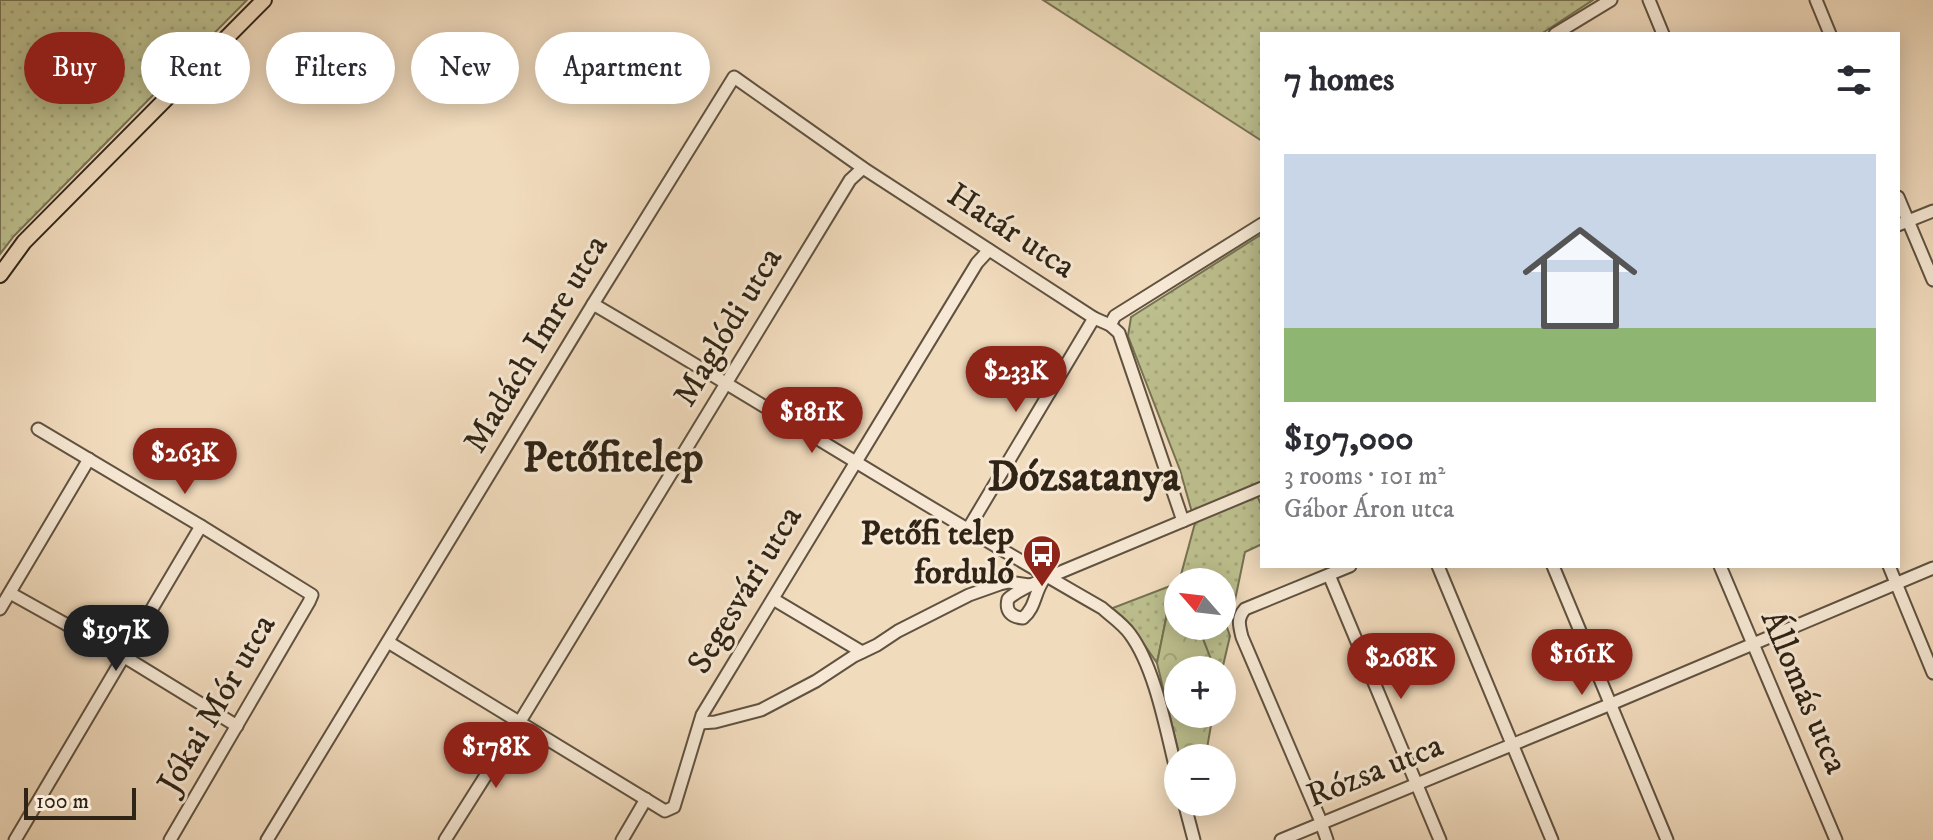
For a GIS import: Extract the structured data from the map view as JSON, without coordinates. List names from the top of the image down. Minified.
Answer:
{"streets":{"street":["Határ utca","Maglódi utca","Madách Imre utca","Segesvári utca","Állomás utca","Jókai Mór utca","Rózsa utca"]},"crossings":[["Határ utca","Maglódi utca"],["Határ utca","Madách Imre utca"],["Határ utca","Segesvári utca"],["Állomás utca","Rózsa utca"]],"districts":["Petőfitelep","Dózsatanya"],"places":{"bus stop":["Petőfi telep forduló"]},"scale_bar":"100 m","north":"top left","page":{"chip":["Buy","Rent","Filters","New","Apartment"],"heading":"7 homes","list":[{"name":"$197,000","note":"3 rooms · 101 m² · Gábor Áron utca"}],"price":["$233K","$181K","$263K","$197K","$161K","$268K","$178K"],"map_buttons":["+","−"],"scale":"100 m"}}
